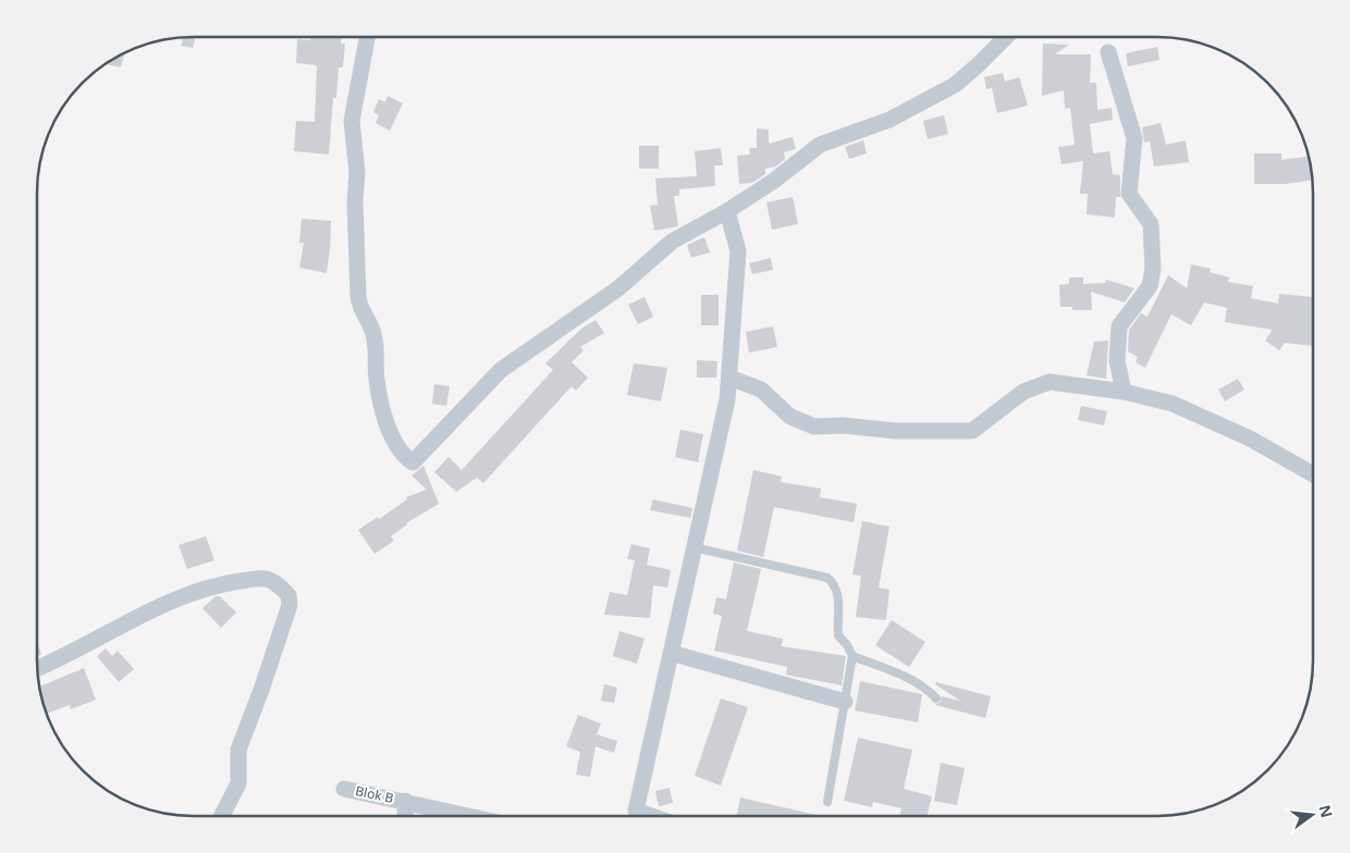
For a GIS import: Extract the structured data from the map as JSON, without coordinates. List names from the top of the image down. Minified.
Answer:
{"streets":{"street":["Blok B"]},"north":"right"}
